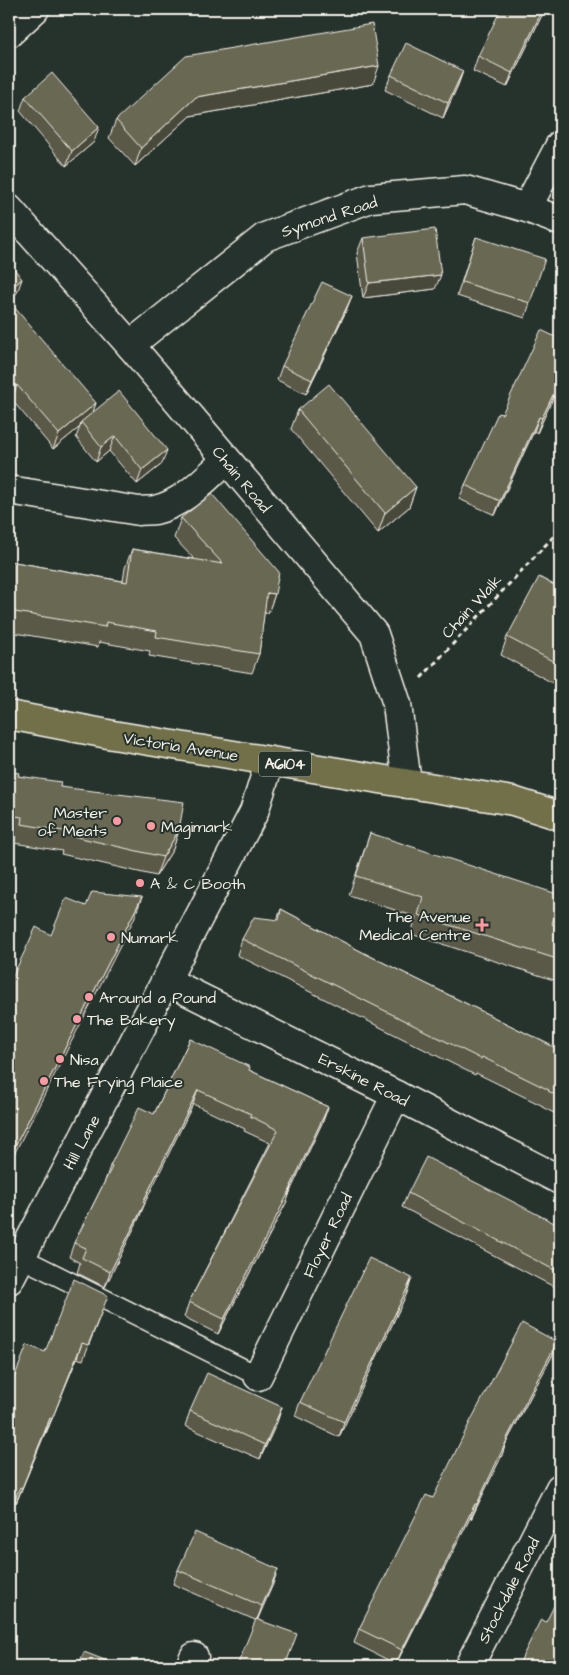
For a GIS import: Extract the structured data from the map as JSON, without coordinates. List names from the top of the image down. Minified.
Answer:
{"streets":{"main road":["Victoria Avenue","A6104"],"street":["Symond Road","Chain Road","Erskine Road","Hill Lane","Floyer Road","Stockdale Road"],"path":["Chain Walk"]},"crossings":[["Symond Road","Chain Road"],["Chain Road","Chain Walk"],["Chain Road","Victoria Avenue"],["Victoria Avenue","Hill Lane"],["Erskine Road","Hill Lane"],["Erskine Road","Floyer Road"]],"places":{"other":["Master of Meats","Magimark","A & C Booth","Numark","Around a Pound","The Bakery","Nisa","The Frying Plaice"],"health":["The Avenue Medical Centre"]}}
